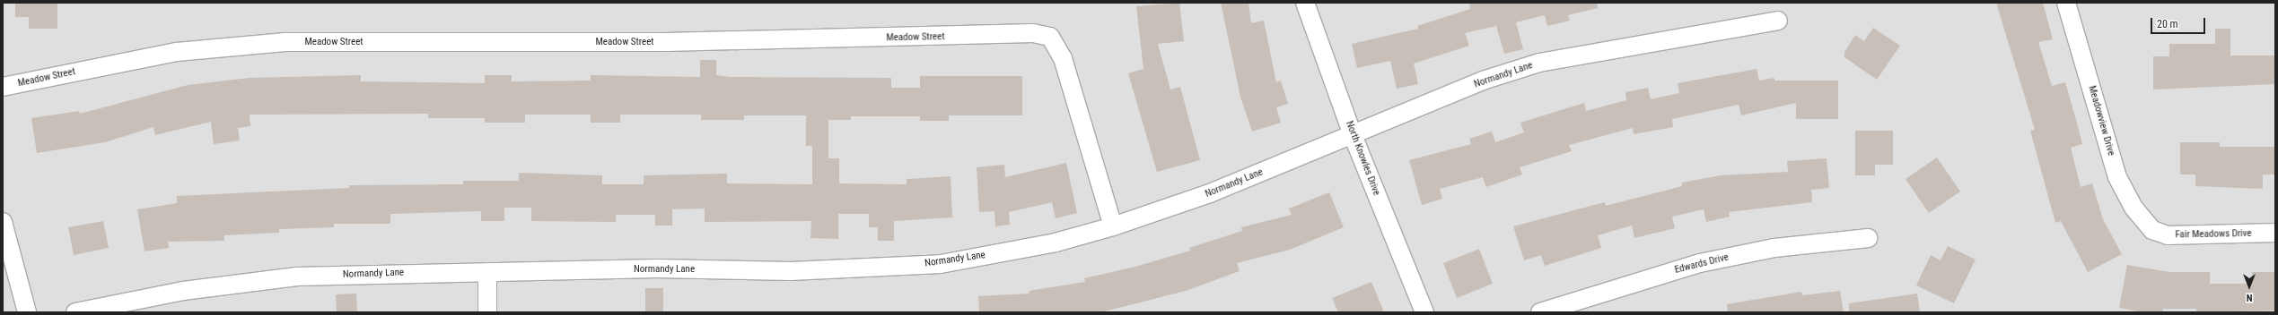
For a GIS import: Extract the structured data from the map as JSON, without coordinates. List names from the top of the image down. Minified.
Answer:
{"streets":{"street":["Meadow Street","Normandy Lane","Meadowview Drive","North Knowles Drive","Fair Meadows Drive","Edwards Drive"]},"crossings":[["Meadow Street","Normandy Lane"],["Normandy Lane","North Knowles Drive"],["Meadowview Drive","Fair Meadows Drive"]],"scale_bar":"20 m","north":"bottom"}
